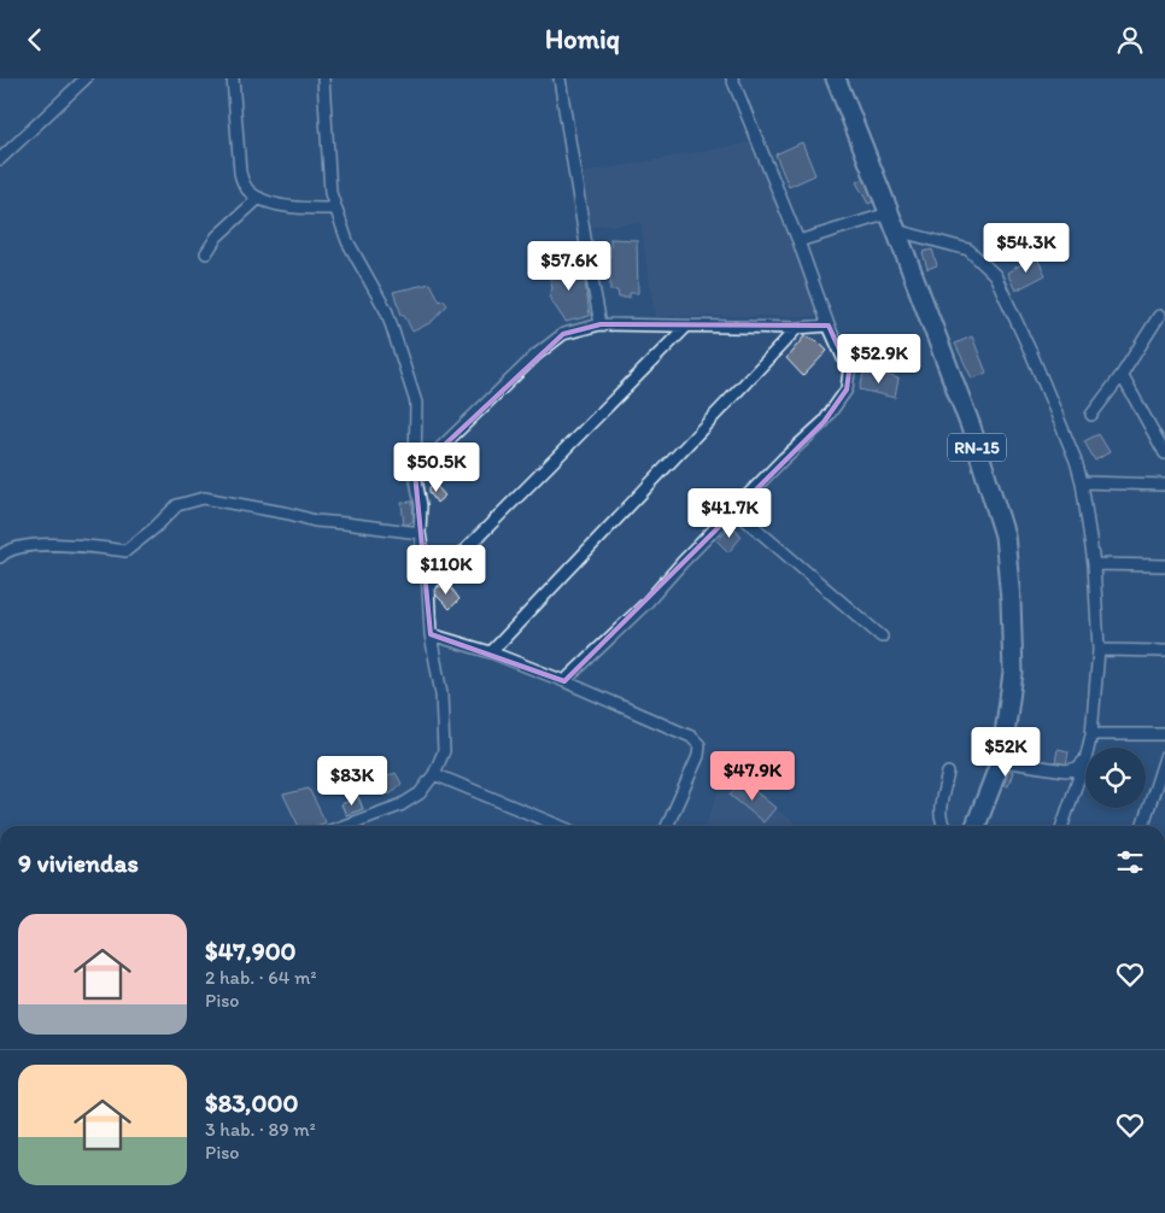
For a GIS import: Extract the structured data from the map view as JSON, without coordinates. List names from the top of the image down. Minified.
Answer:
{"streets":{"main road":["RN-15"]},"page":{"header":"Homiq","price":["$54.3K","$57.6K","$52.9K","$50.5K","$41.7K","$110K","$52K","$47.9K","$83K"],"heading":"9 viviendas","list":[{"name":"$47,900","note":"2 hab. · 64 m² · Piso"},{"name":"$83,000","note":"3 hab. · 89 m² · Piso"}]}}
